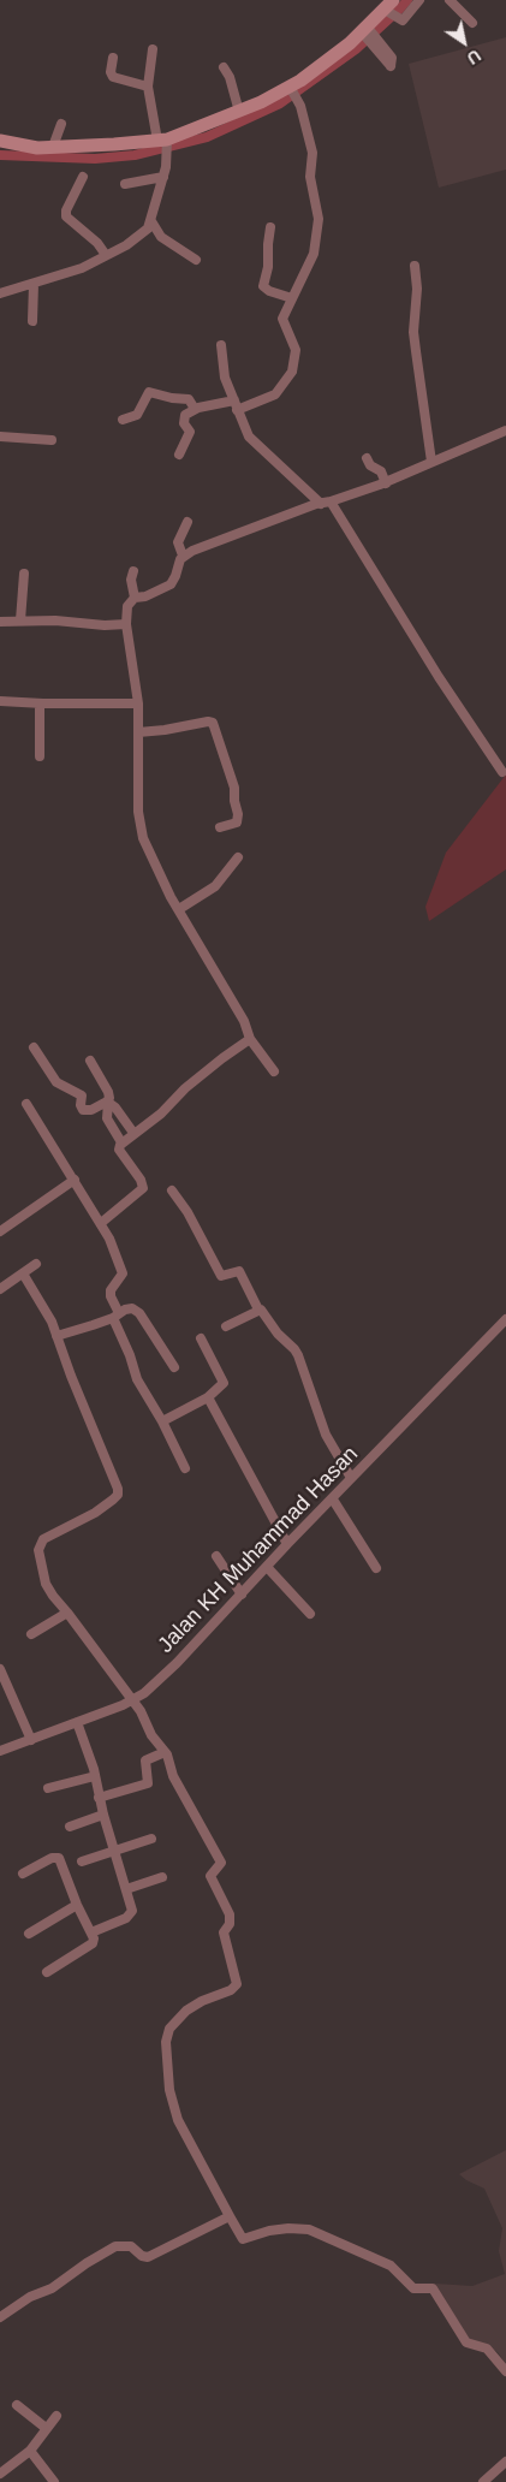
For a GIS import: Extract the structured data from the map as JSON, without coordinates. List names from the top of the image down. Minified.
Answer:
{"streets":{"street":["Jalan KH Muhammad Hasan"]},"north":"bottom right"}
